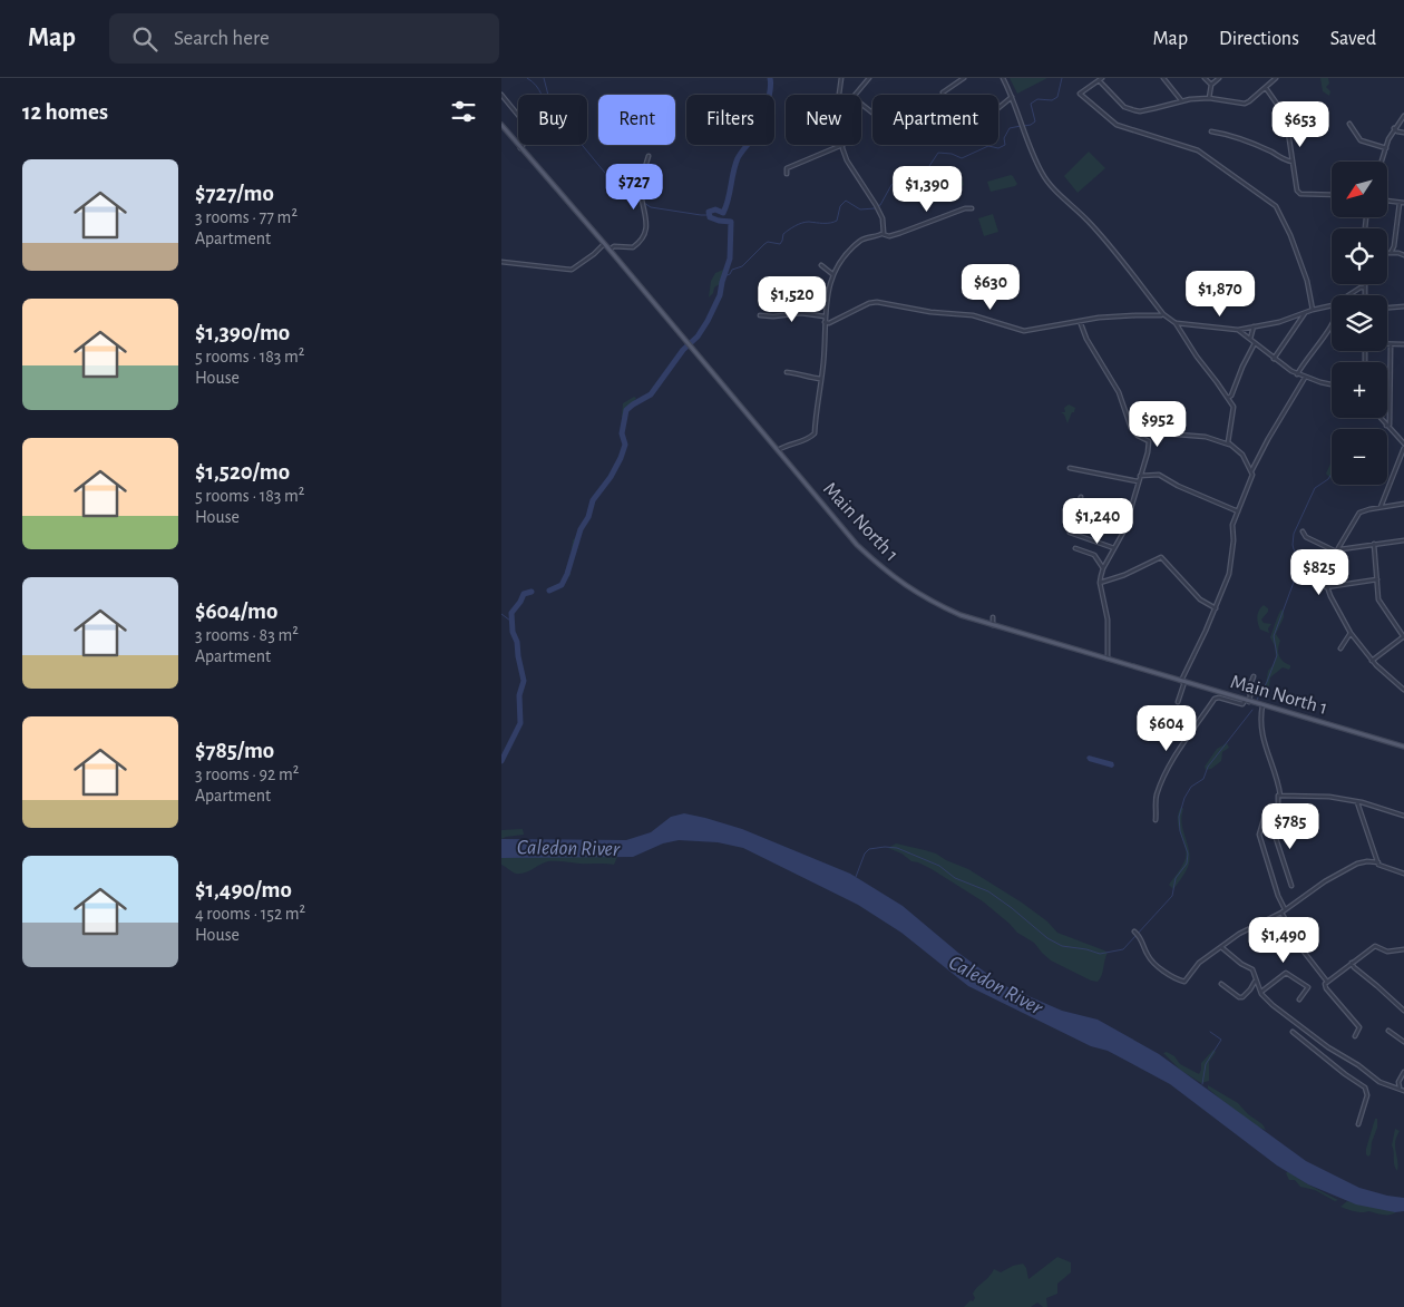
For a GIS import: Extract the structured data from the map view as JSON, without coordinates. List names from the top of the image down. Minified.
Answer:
{"streets":{"main road":["Main North 1"]},"water":["Caledon River"],"north":"bottom left","page":{"header":"Map","search":"Search here","nav":["Map","Directions","Saved"],"heading":"12 homes","chip":["Buy","Rent","Filters","New","Apartment"],"price":["$653","$727","$1,390","$630","$1,870","$1,520","$952","$1,240","$825","$604","$785","$1,490"],"list":[{"name":"$727/mo","note":"3 rooms · 77 m² · Apartment"},{"name":"$1,390/mo","note":"5 rooms · 183 m² · House"},{"name":"$1,520/mo","note":"5 rooms · 183 m² · House"},{"name":"$604/mo","note":"3 rooms · 83 m² · Apartment"},{"name":"$785/mo","note":"3 rooms · 92 m² · Apartment"},{"name":"$1,490/mo","note":"4 rooms · 152 m² · House"}],"map_buttons":["+","−"]}}
